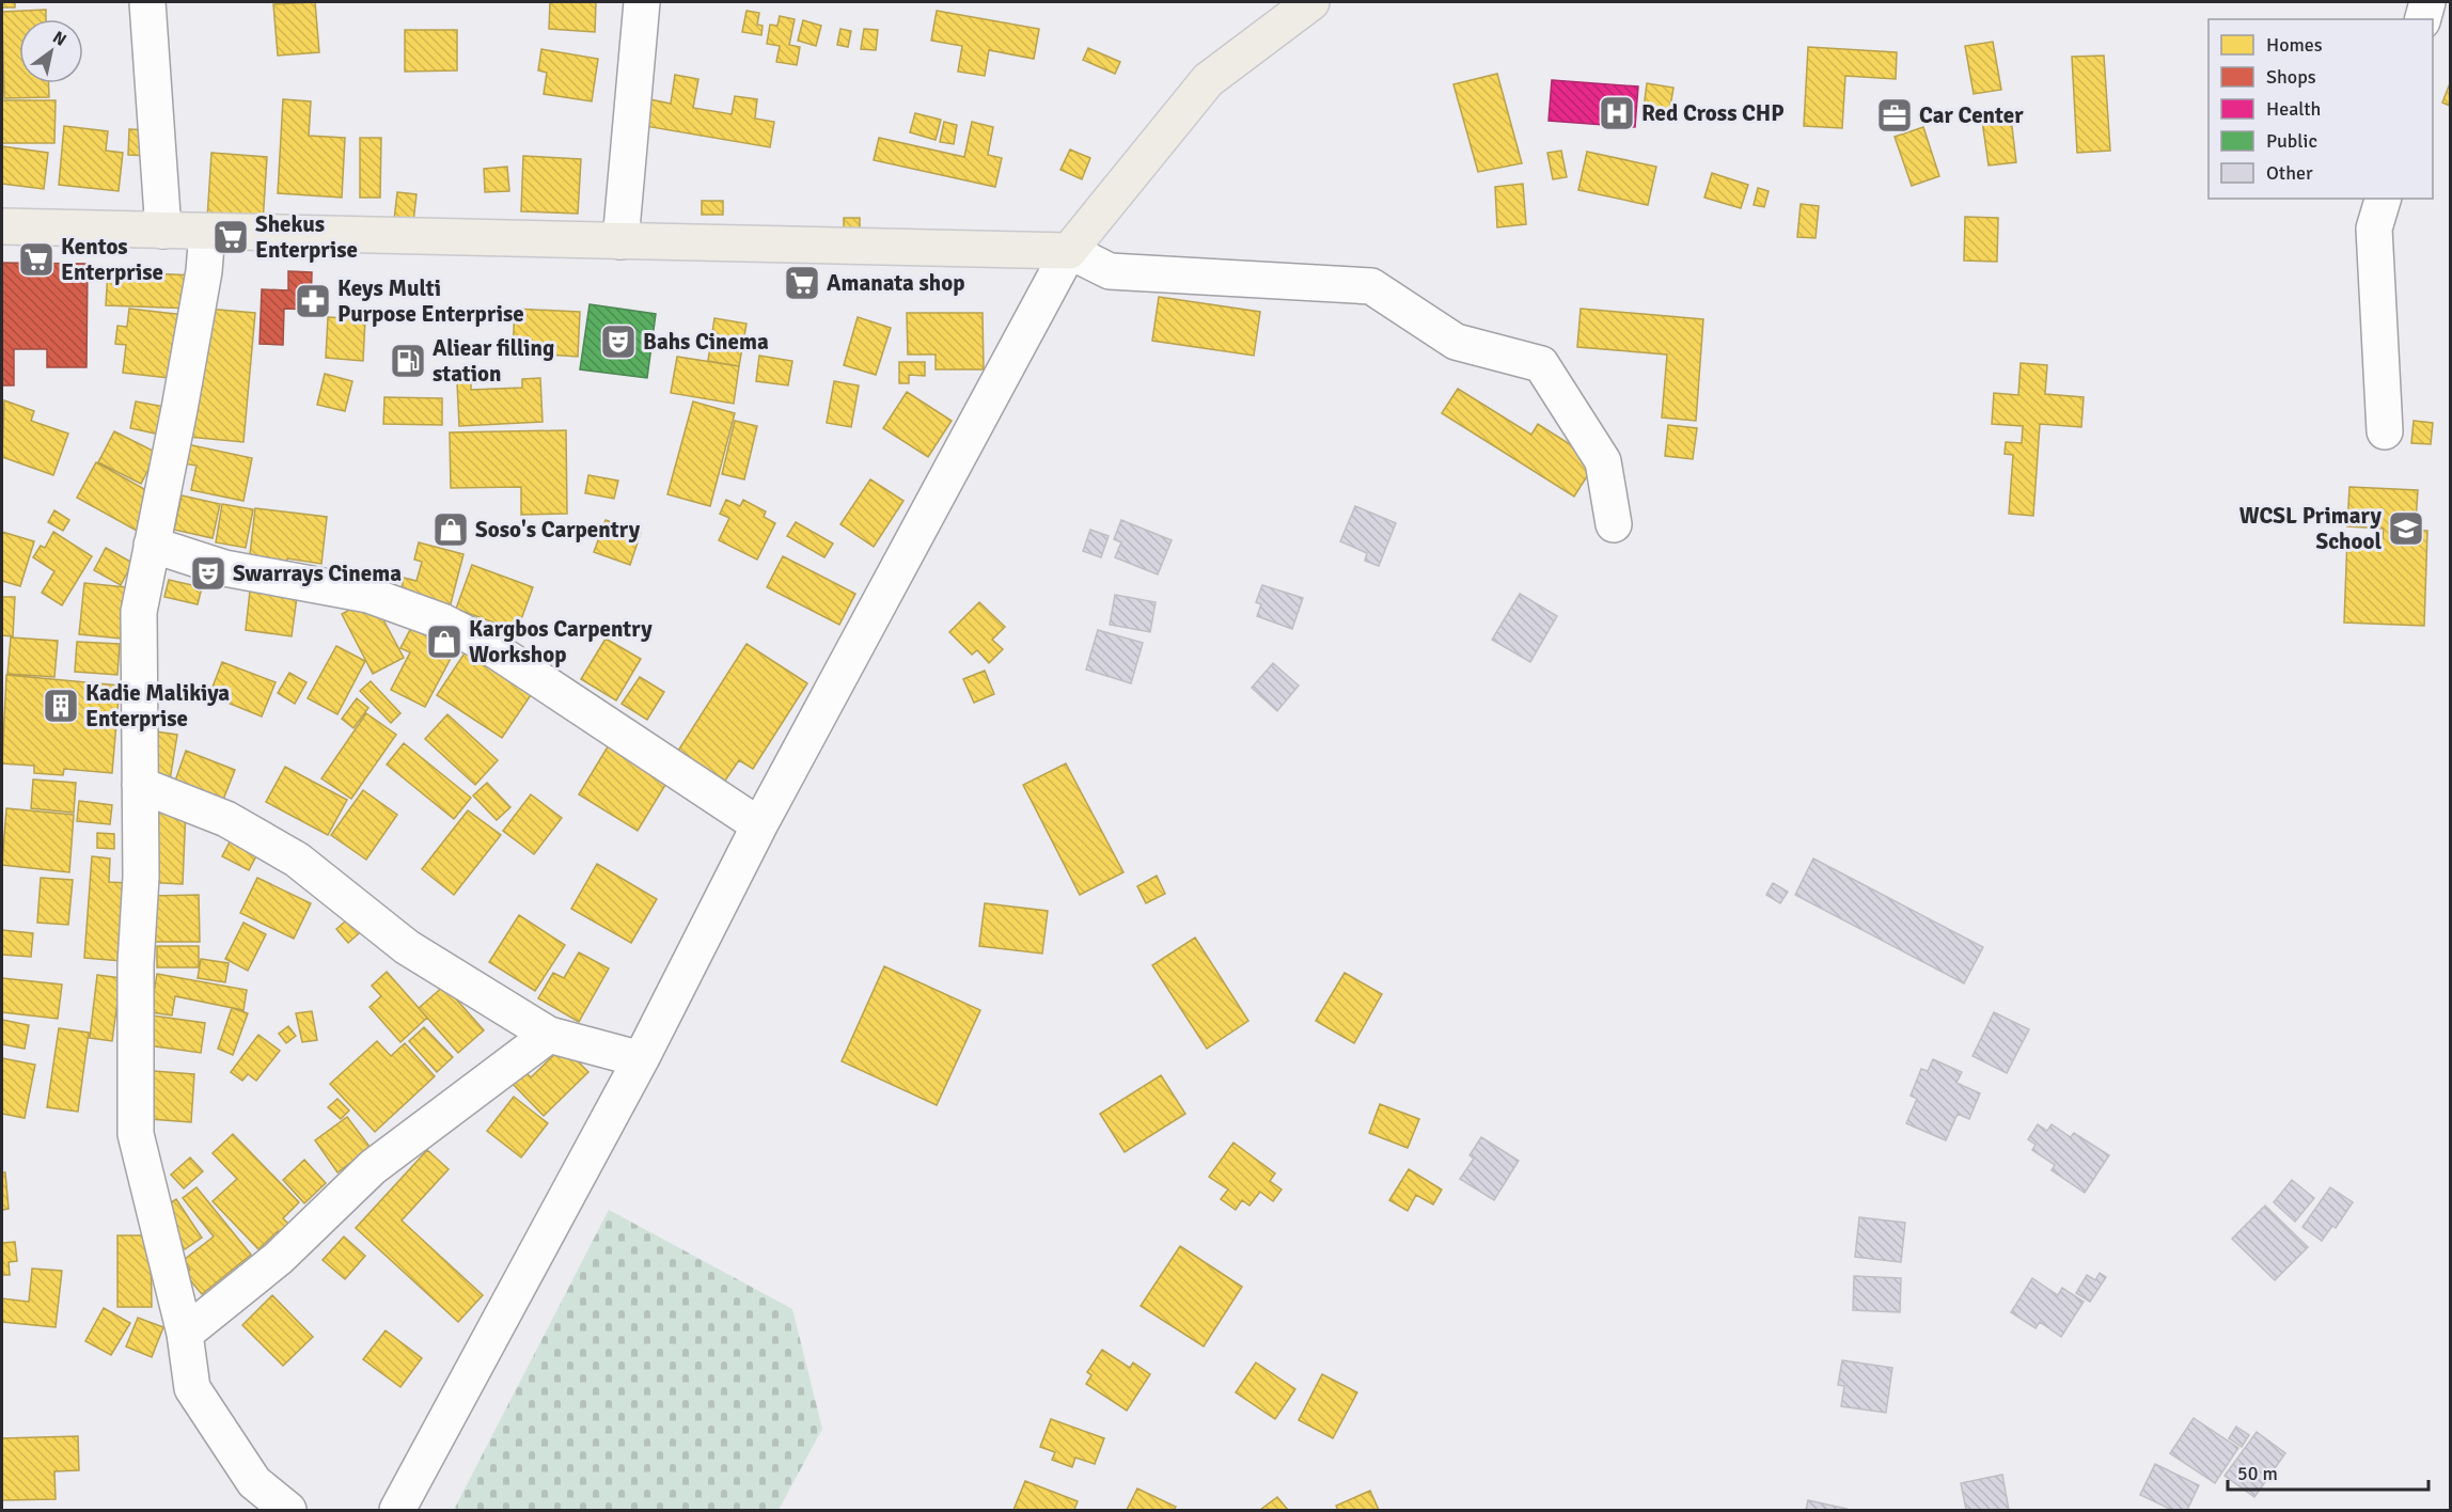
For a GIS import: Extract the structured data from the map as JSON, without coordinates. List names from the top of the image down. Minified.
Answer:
{"places":{"hospital":["Red Cross CHP"],"office":["Car Center"],"supermarket":["Shekus Enterprise","Kentos Enterprise","Amanata shop"],"pharmacy":["Keys Multi Purpose Enterprise"],"theatre":["Bahs Cinema","Swarrays Cinema"],"fuel station":["Aliear filling station"],"school or university":["WCSL Primary School"],"shop":["Soso's Carpentry","Kargbos Carpentry Workshop"],"building":["Kadie Malikiya Enterprise"]},"legend":["Homes","Shops","Health","Public","Other"],"scale_bar":"50 m","north":"top right"}
